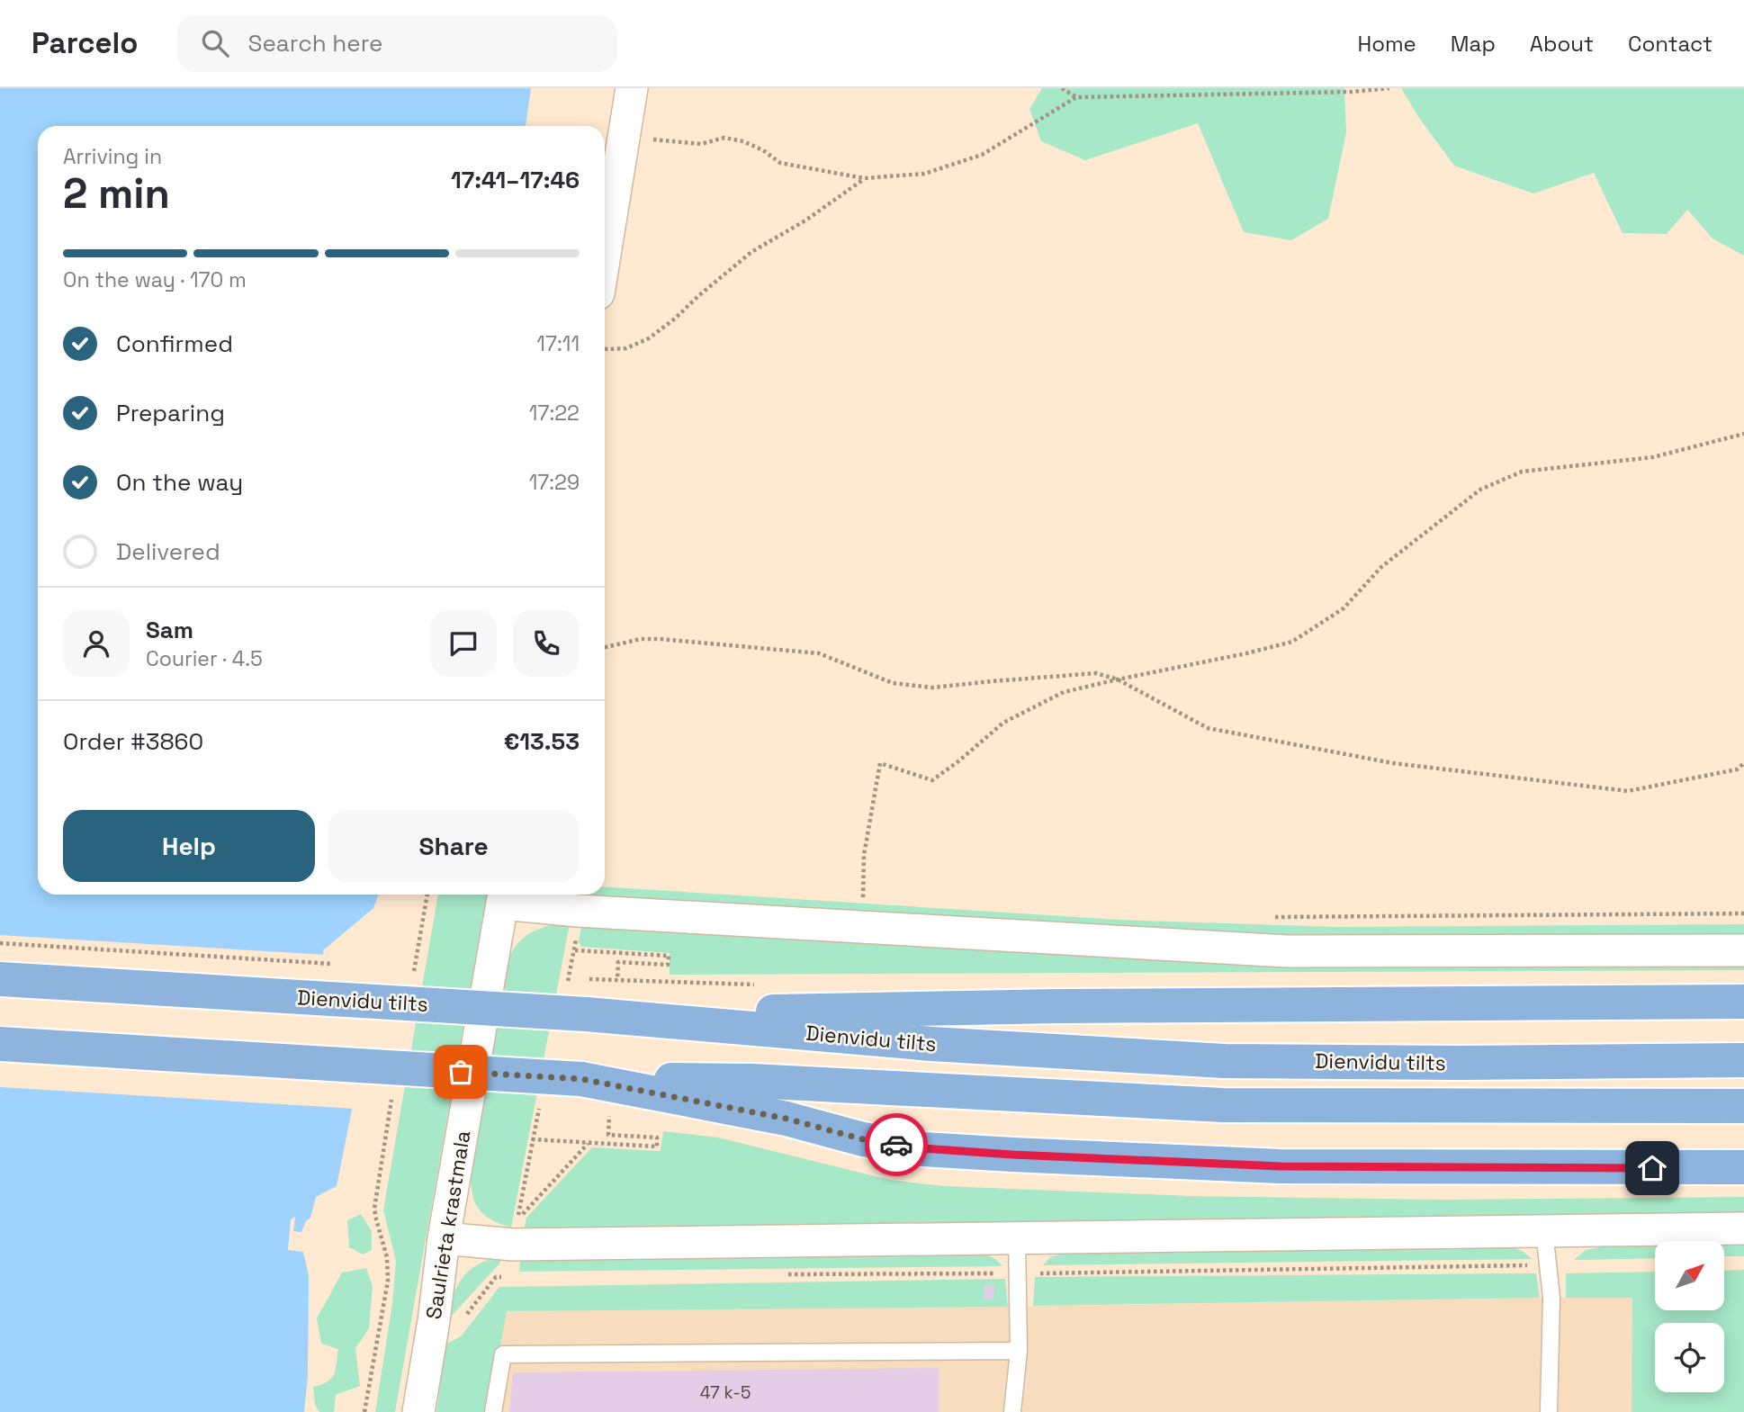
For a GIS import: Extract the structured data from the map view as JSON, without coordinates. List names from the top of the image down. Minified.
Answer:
{"streets":{"highway":["Dienvidu tilts"],"street":["Saulrieta krastmala"]},"house_numbers":["47 k-5"],"north":"top right","page":{"header":"Parcelo","search":"Search here","nav":["Home","Map","About","Contact"],"heading":["2 min","Arriving in","17:41–17:46"],"panel":["Sam","Courier · 4.5","Order #3860","€13.53"],"bar":"On the way · 170 m","list":[["Confirmed","17:11"],["Preparing","17:22"],["On the way","17:29"],"Delivered"],"buttons":["Help","Share"]}}
